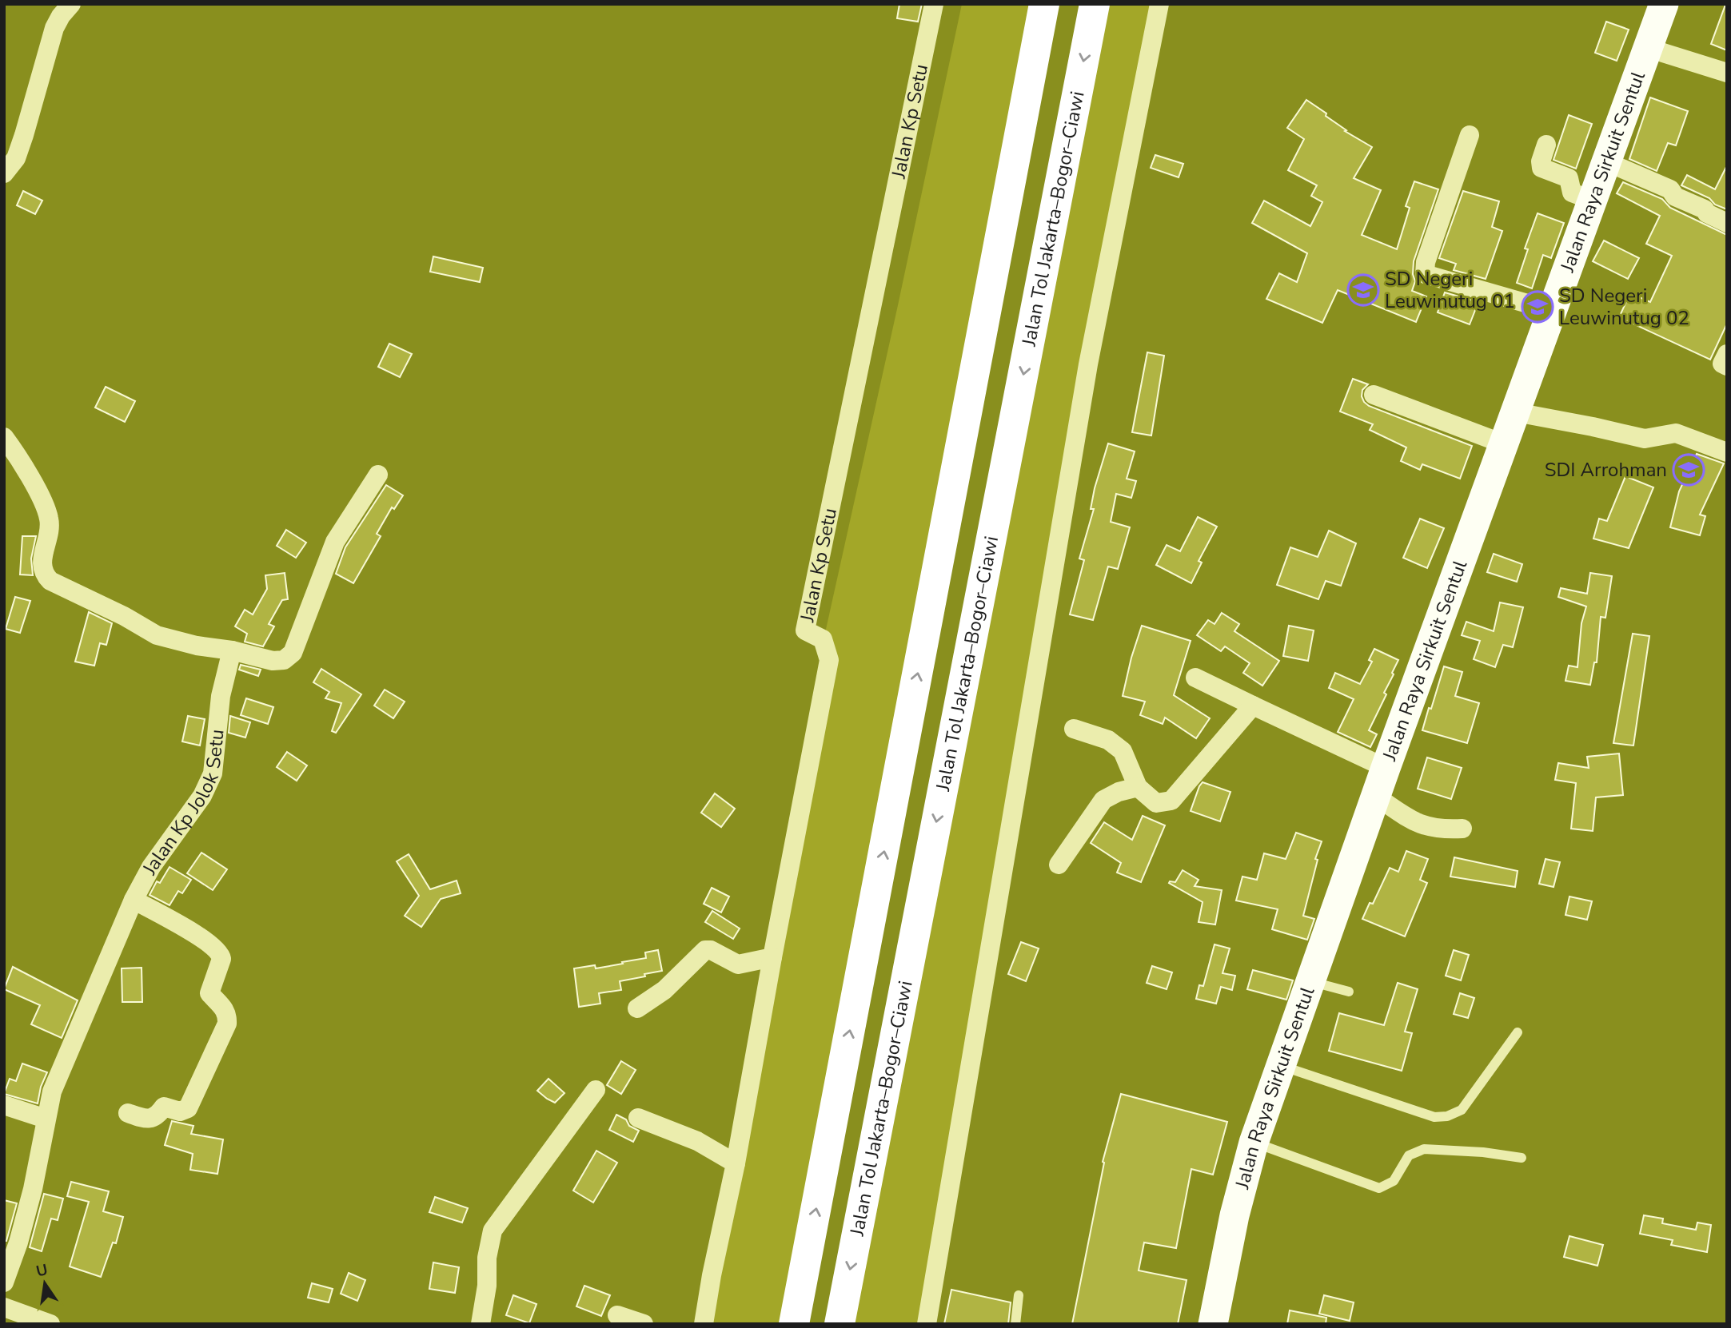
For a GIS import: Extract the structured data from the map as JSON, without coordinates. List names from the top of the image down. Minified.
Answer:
{"streets":{"highway":["Jalan Tol Jakarta–Bogor–Ciawi"],"main road":["Jalan Raya Sirkuit Sentul"],"street":["Jalan Kp Setu","Jalan Kp Jolok Setu"]},"places":{"school or university":["SD Negeri Leuwinutug 01","SD Negeri Leuwinutug 02","SDI Arrohman"]},"north":"top"}
